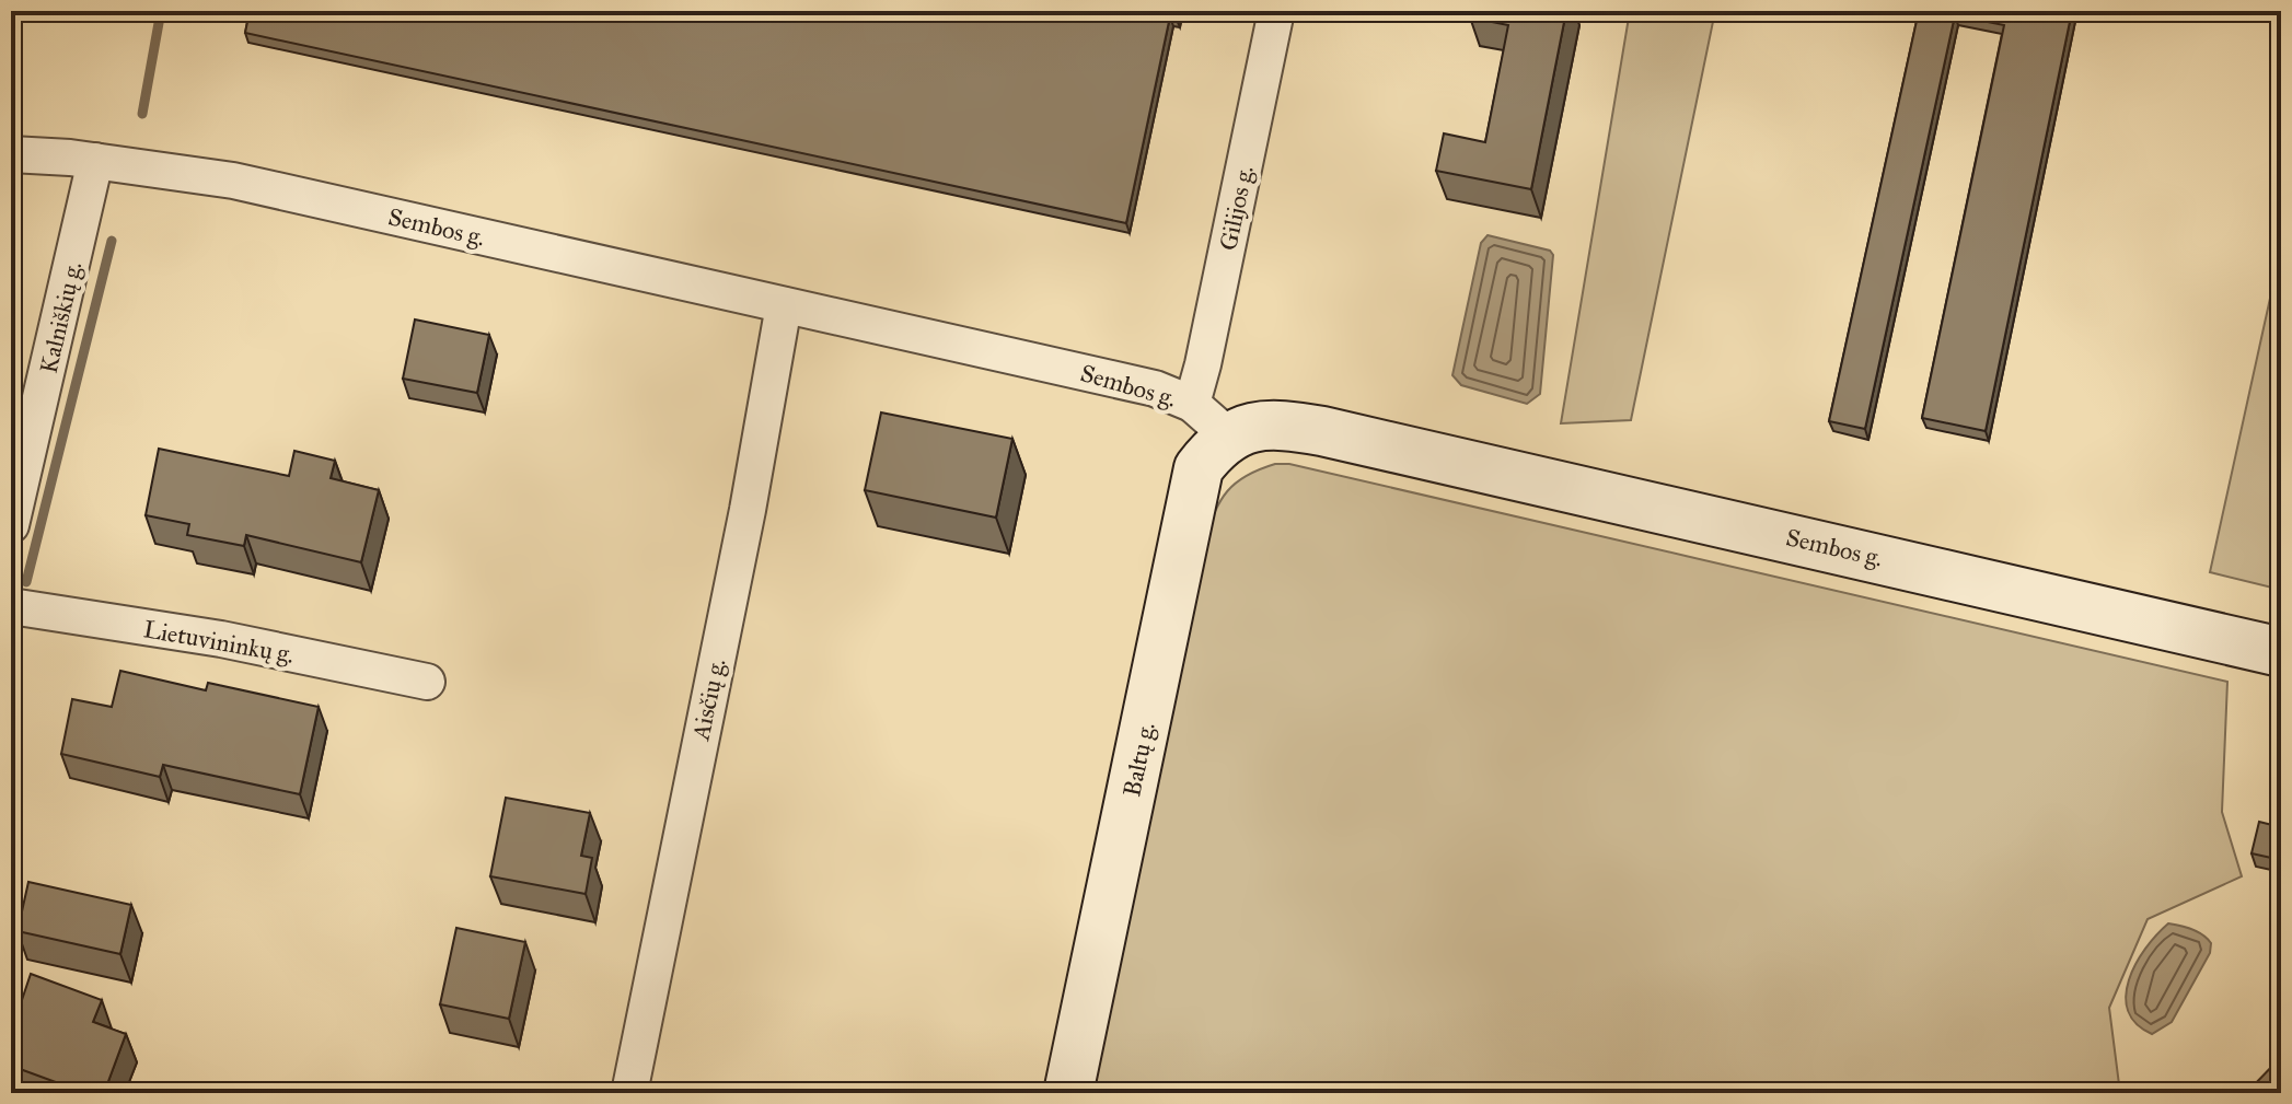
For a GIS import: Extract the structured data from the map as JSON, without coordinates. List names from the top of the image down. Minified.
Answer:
{"streets":{"main road":["Sembos g.","Baltų g."],"street":["Gilijos g.","Kalniškių g.","Lietuvininkų g.","Aisčių g."]},"crossings":[["Gilijos g.","Sembos g."],["Sembos g.","Kalniškių g."],["Sembos g.","Aisčių g."],["Sembos g.","Baltų g."]]}
